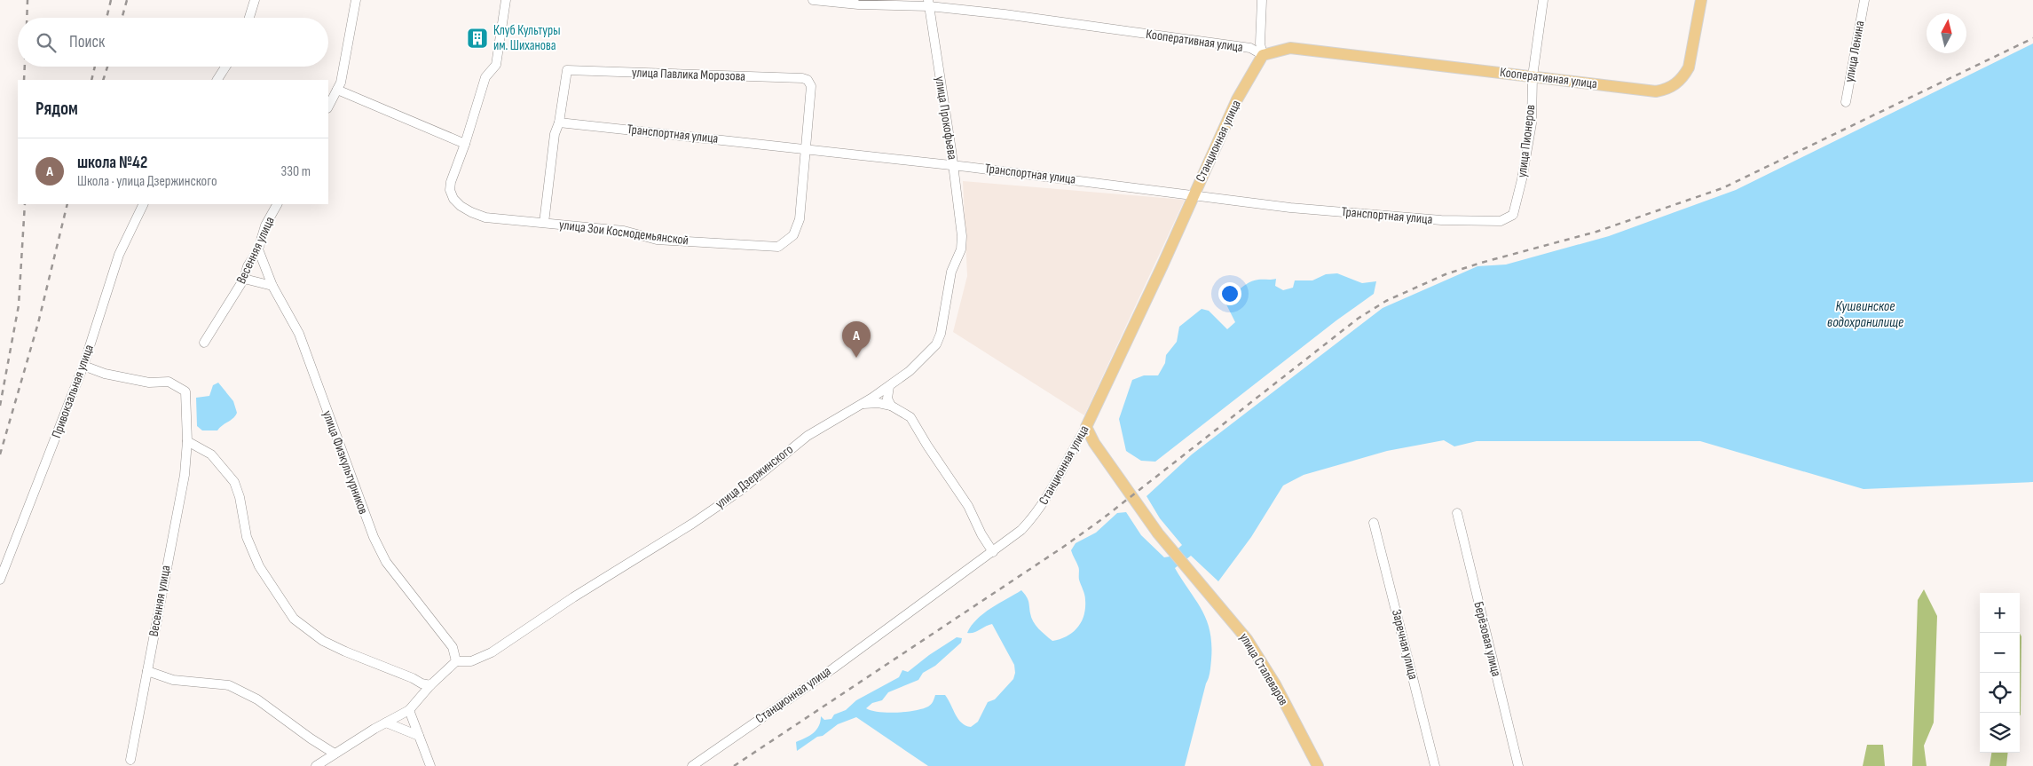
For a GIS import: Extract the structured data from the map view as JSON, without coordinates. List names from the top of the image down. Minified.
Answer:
{"streets":{"main road":["Кооперативная улица","Станционная улица","улица Сталеваров"],"street":["улица Ленина","улица Павлика Морозова","улица Прокофьева","Транспортная улица","улица Пионеров","улица Зои Космодемьянской","Весенняя улица","Привокзальная улица","улица Физкультурников","улица Дзержинского","Берёзовая улица","Заречная улица"]},"crossings":[["Кооперативная улица","улица Прокофьева"],["Кооперативная улица","Станционная улица"],["Кооперативная улица","улица Пионеров"],["улица Павлика Морозова","Транспортная улица"],["улица Павлика Морозова","улица Зои Космодемьянской"],["улица Прокофьева","Транспортная улица"],["улица Прокофьева","улица Дзержинского"],["Транспортная улица","Станционная улица"],["Транспортная улица","улица Пионеров"],["Транспортная улица","улица Зои Космодемьянской"],["Станционная улица","улица Сталеваров"],["Весенняя улица","улица Физкультурников"],["улица Физкультурников","улица Дзержинского"]],"water":["Кушвинское водохранилище"],"places":{"building":["Клуб Культуры им. Шиханова"]},"north":"top","page":{"search":"Поиск","heading":"Рядом","list":[{"mark":"A","name":"школа №42","note":"Школа · улица Дзержинского","value":"330 m"}],"pins":"A","map_buttons":["+","−"]}}
